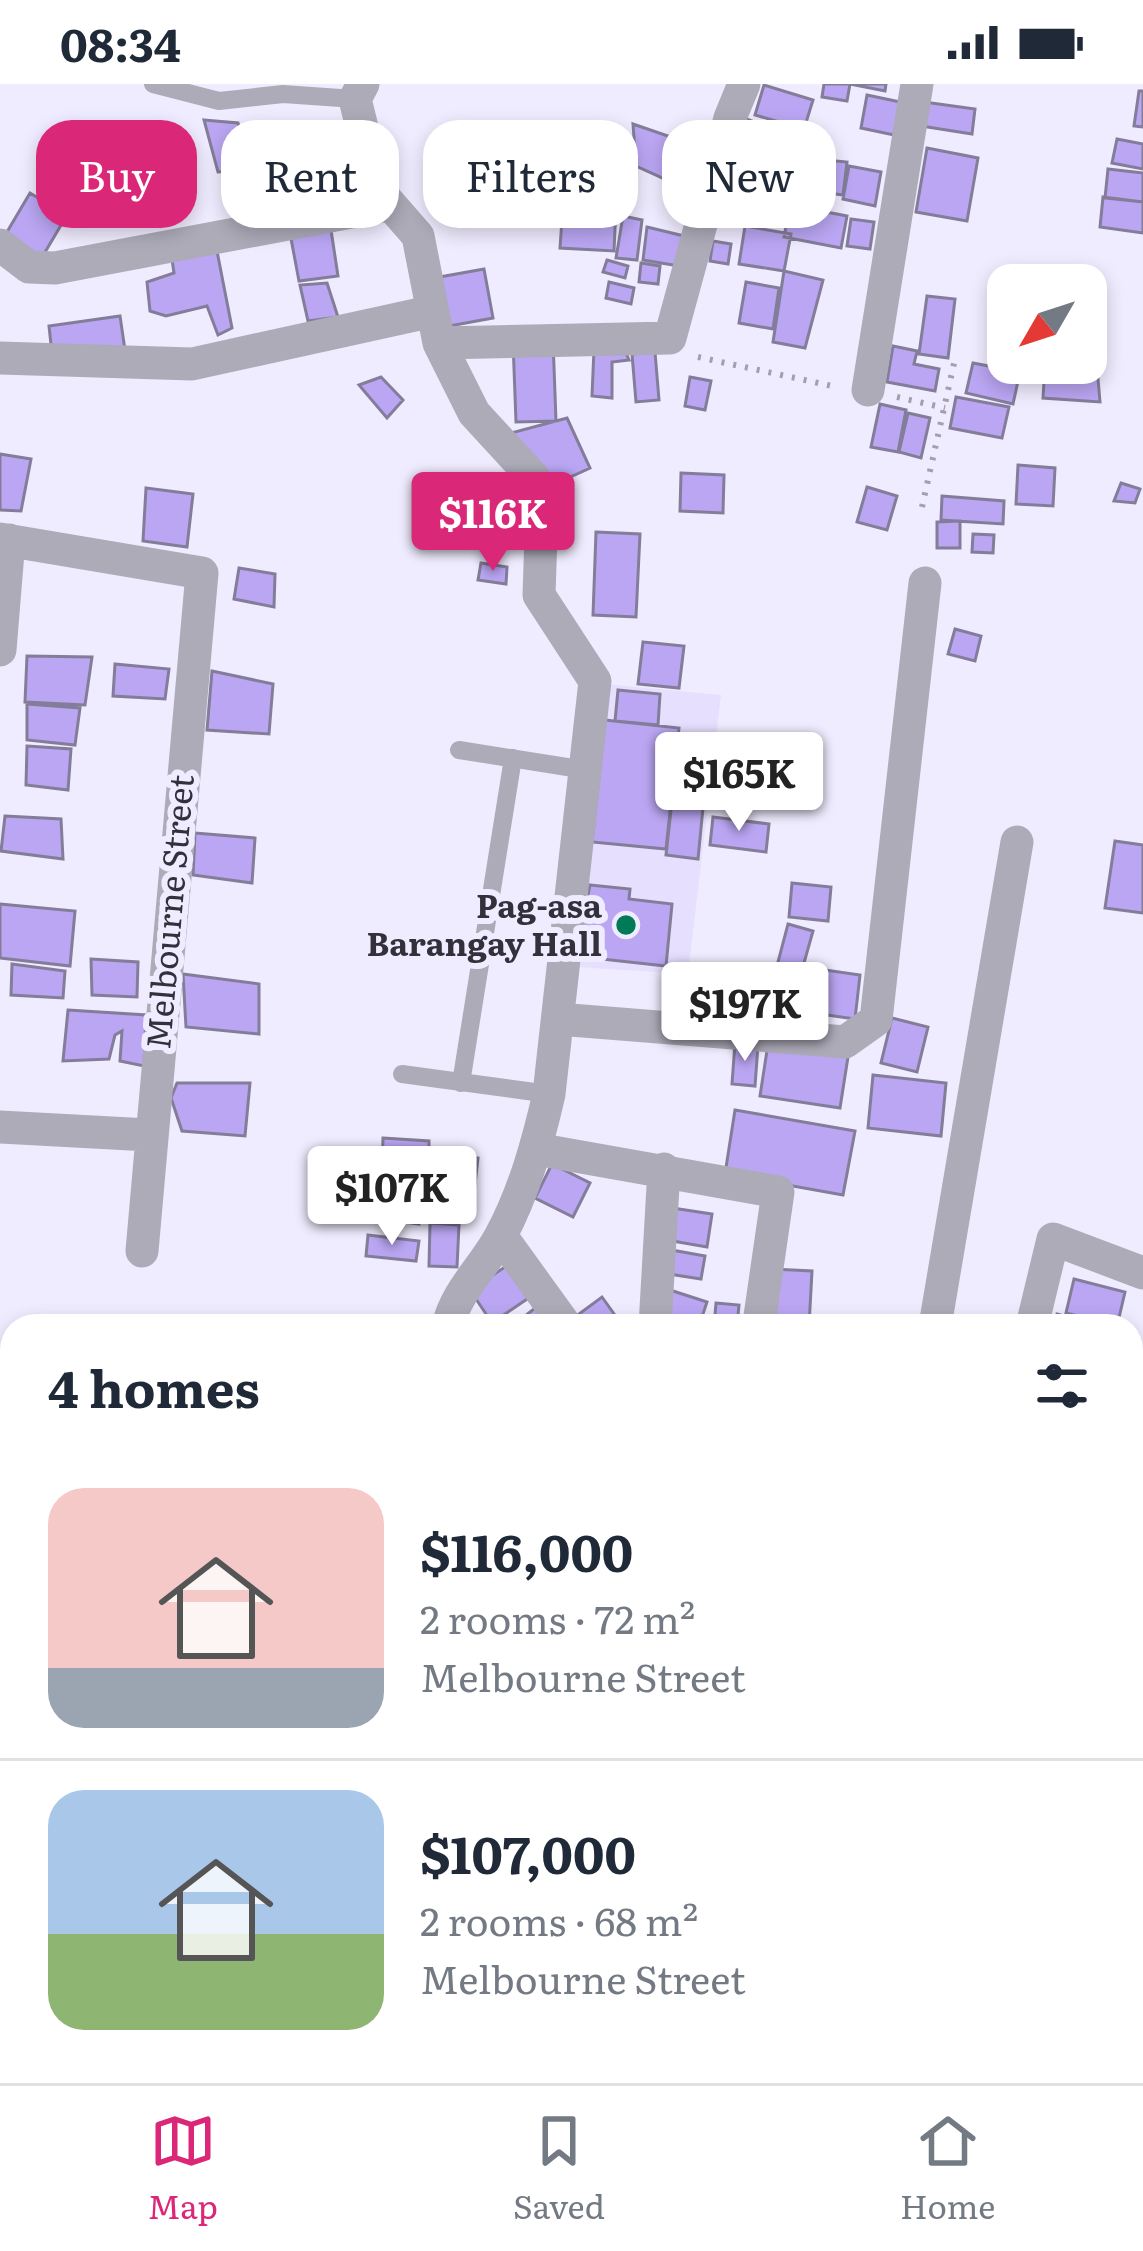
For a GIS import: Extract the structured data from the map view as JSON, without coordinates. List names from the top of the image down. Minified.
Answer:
{"streets":{"street":["Melbourne Street"]},"places":["Pag-asa Barangay Hall"],"north":"bottom left","page":{"status":"08:34","chip":["Buy","Rent","Filters","New"],"price":["$116K","$165K","$197K","$107K"],"heading":"4 homes","list":[{"name":"$116,000","note":"2 rooms · 72 m² · Melbourne Street"},{"name":"$107,000","note":"2 rooms · 68 m² · Melbourne Street"}],"tabs":["Map","Saved","Home"]}}
